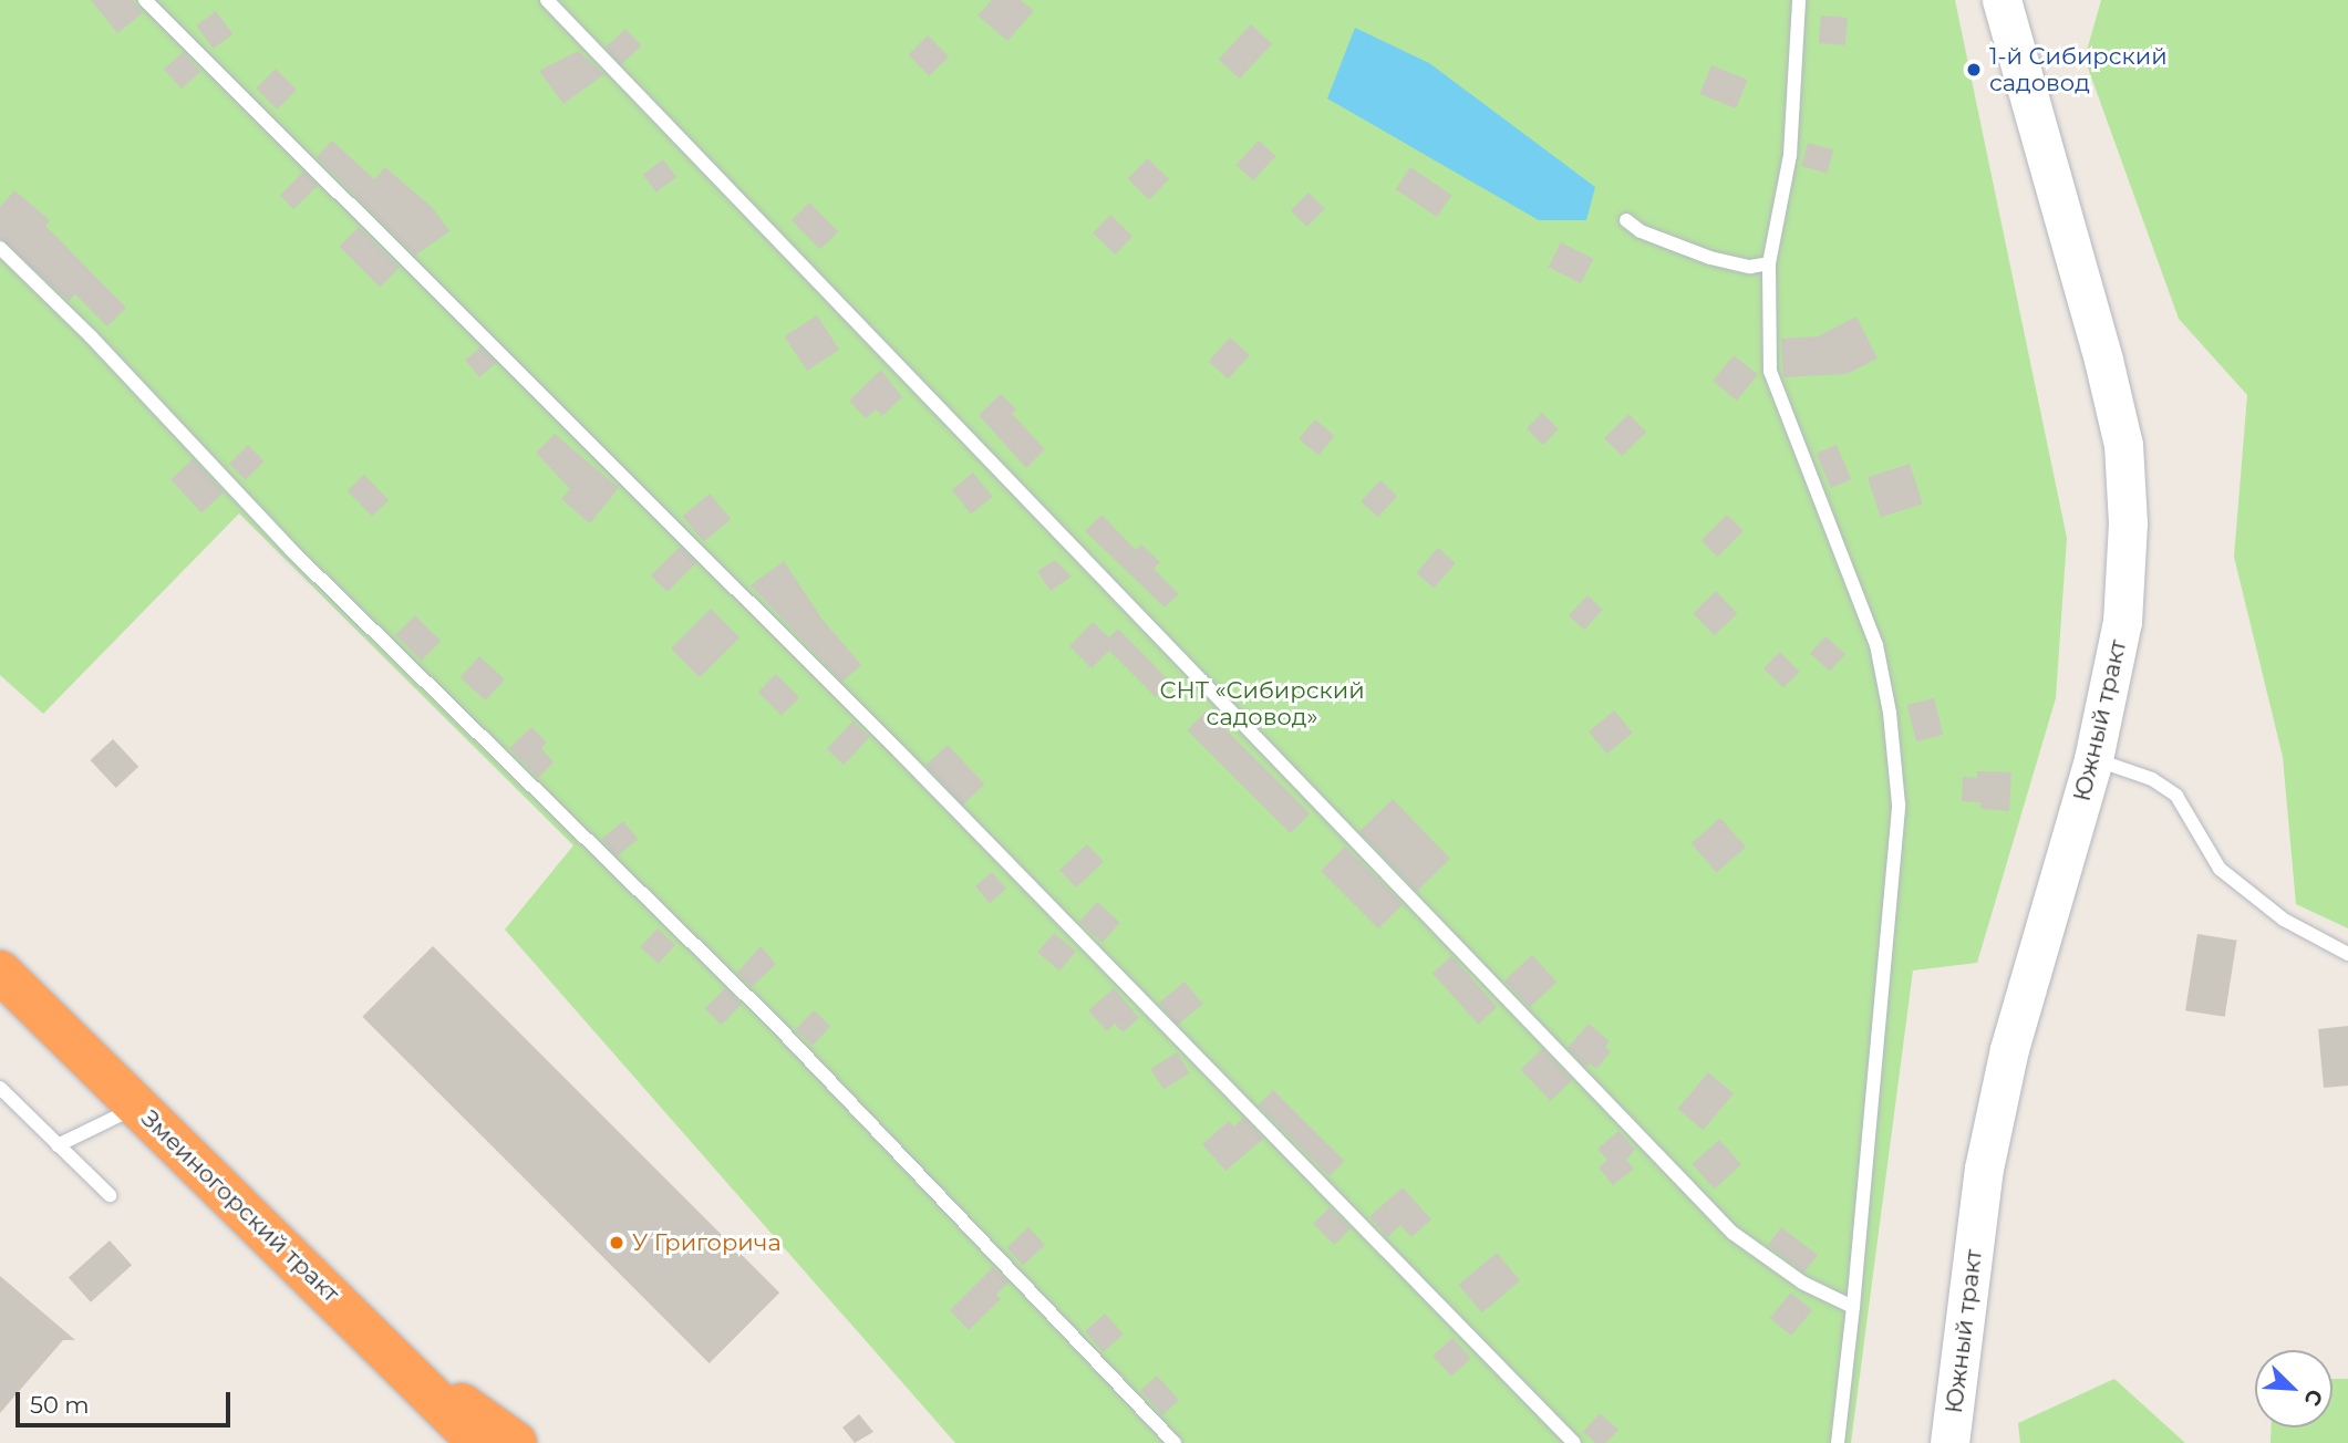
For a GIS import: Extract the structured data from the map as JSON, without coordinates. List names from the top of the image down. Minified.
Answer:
{"streets":{"highway":["Змеиногорский тракт"],"main road":["Южный тракт"]},"parks":["СНТ «Сибирский садовод»"],"places":["1-й Сибирский садовод","У Григорича"],"scale_bar":"50 m","north":"bottom right"}
